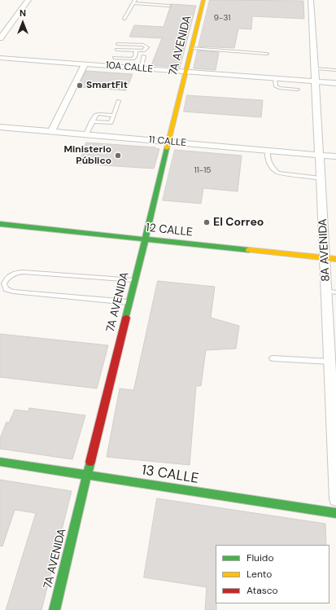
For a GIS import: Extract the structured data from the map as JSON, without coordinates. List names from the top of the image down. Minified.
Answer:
{"streets":{"main road":["7A AVENIDA","12 CALLE","13 CALLE"],"street":["10A CALLE","11 CALLE","8A AVENIDA"]},"crossings":[["7A AVENIDA","10A CALLE"],["7A AVENIDA","11 CALLE"],["7A AVENIDA","12 CALLE"],["7A AVENIDA","13 CALLE"],["10A CALLE","8A AVENIDA"],["11 CALLE","8A AVENIDA"],["12 CALLE","8A AVENIDA"]],"places":["SmartFit","Ministerio Público","El Correo"],"house_numbers":["9-31","11-15"],"legend":["Fluido","Lento","Atasco"],"north":"top"}
